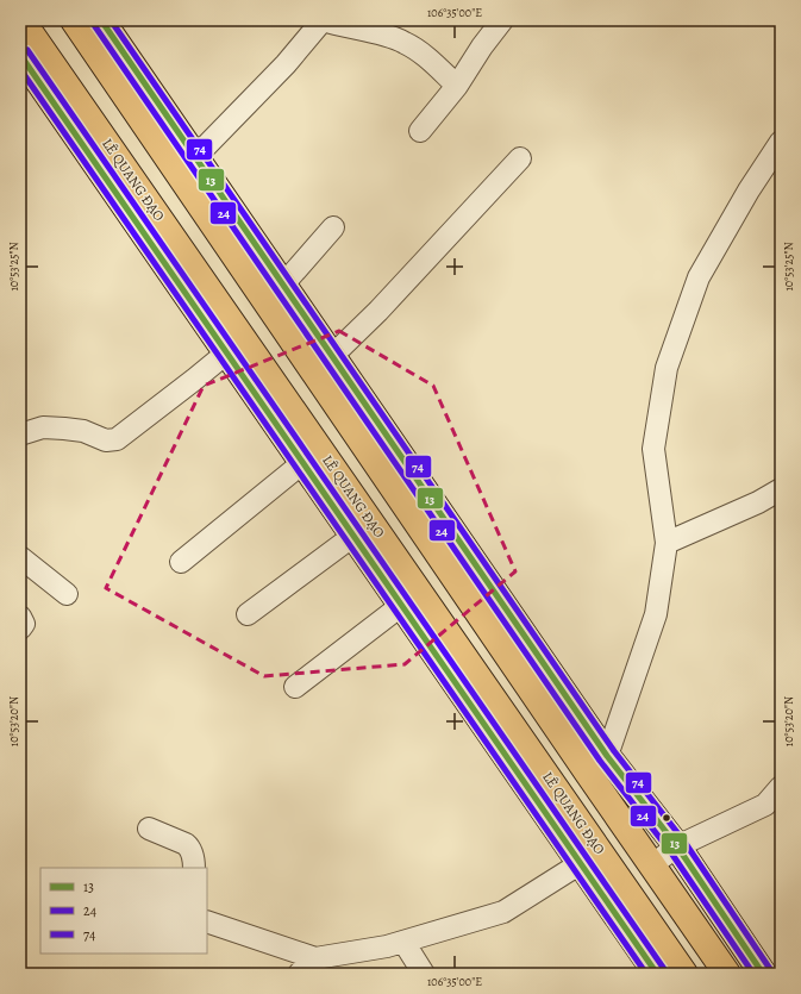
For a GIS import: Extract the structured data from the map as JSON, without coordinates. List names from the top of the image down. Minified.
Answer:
{"streets":{"highway":["LÊ QUANG ĐẠO"]},"lines":["transit line 13","transit line 74","transit line 24"],"legend":["13","24","74"],"coordinates":["106°35'00\"E","10°53'25\"N","10°53'20\"N"]}
